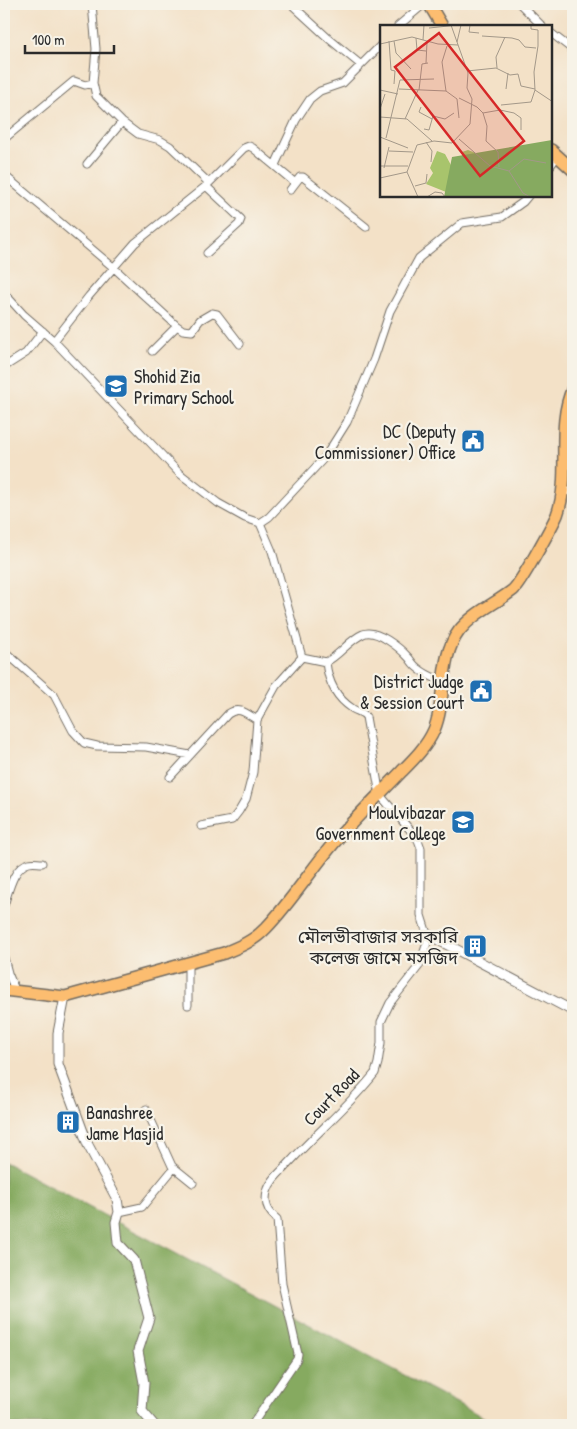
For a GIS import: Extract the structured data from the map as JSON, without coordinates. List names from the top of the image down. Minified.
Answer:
{"streets":{"street":["Court Road"]},"places":{"school or university":["Shohid Zia Primary School","Moulvibazar Government College"],"public building":["DC (Deputy Commissioner) Office","District Judge & Session Court"],"building":["মৌলভীবাজার সরকারি কলেজ জামে মসজিদ","Banashree Jame Masjid"]},"scale_bar":"100 m"}
